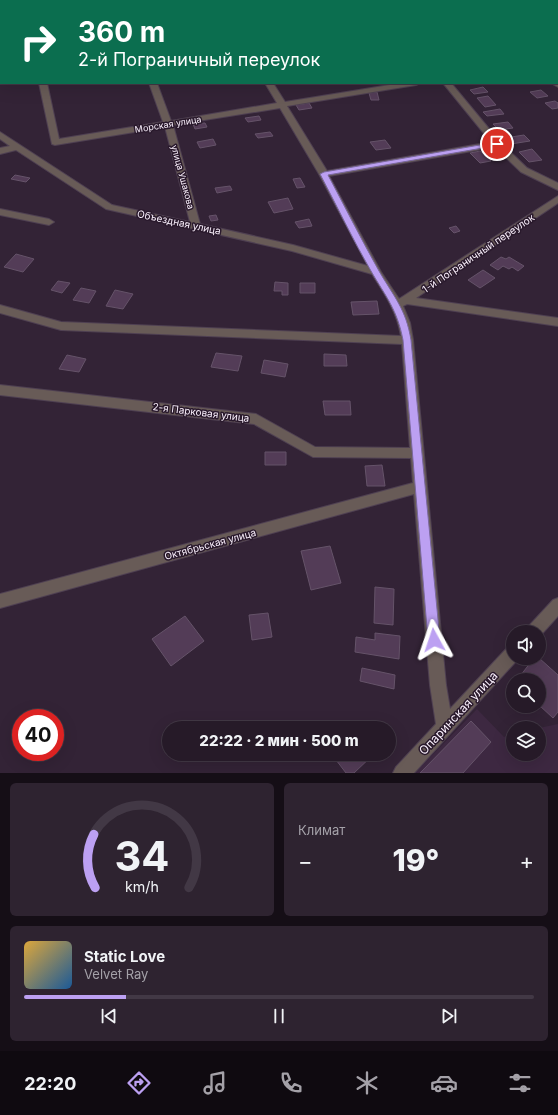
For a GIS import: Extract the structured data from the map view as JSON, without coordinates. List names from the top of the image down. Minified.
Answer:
{"streets":{"street":["Морская улица","улица Ушакова","Объездная улица","1-й Пограничный переулок","2-я Парковая улица","Октябрьская улица","Опаринская улица"]},"crossings":[["Морская улица","улица Ушакова"],["улица Ушакова","Объездная улица"]],"page":{"turn":["360 m","2-й Пограничный переулок"],"limit":"40","trip":"22:22 · 2 мин · 500 m","tile":"Климат","heat":["−","19°","+"],"song":["Static Love","Velvet Ray"],"tabs":"22:20","gauge":["34","km/h"]}}
